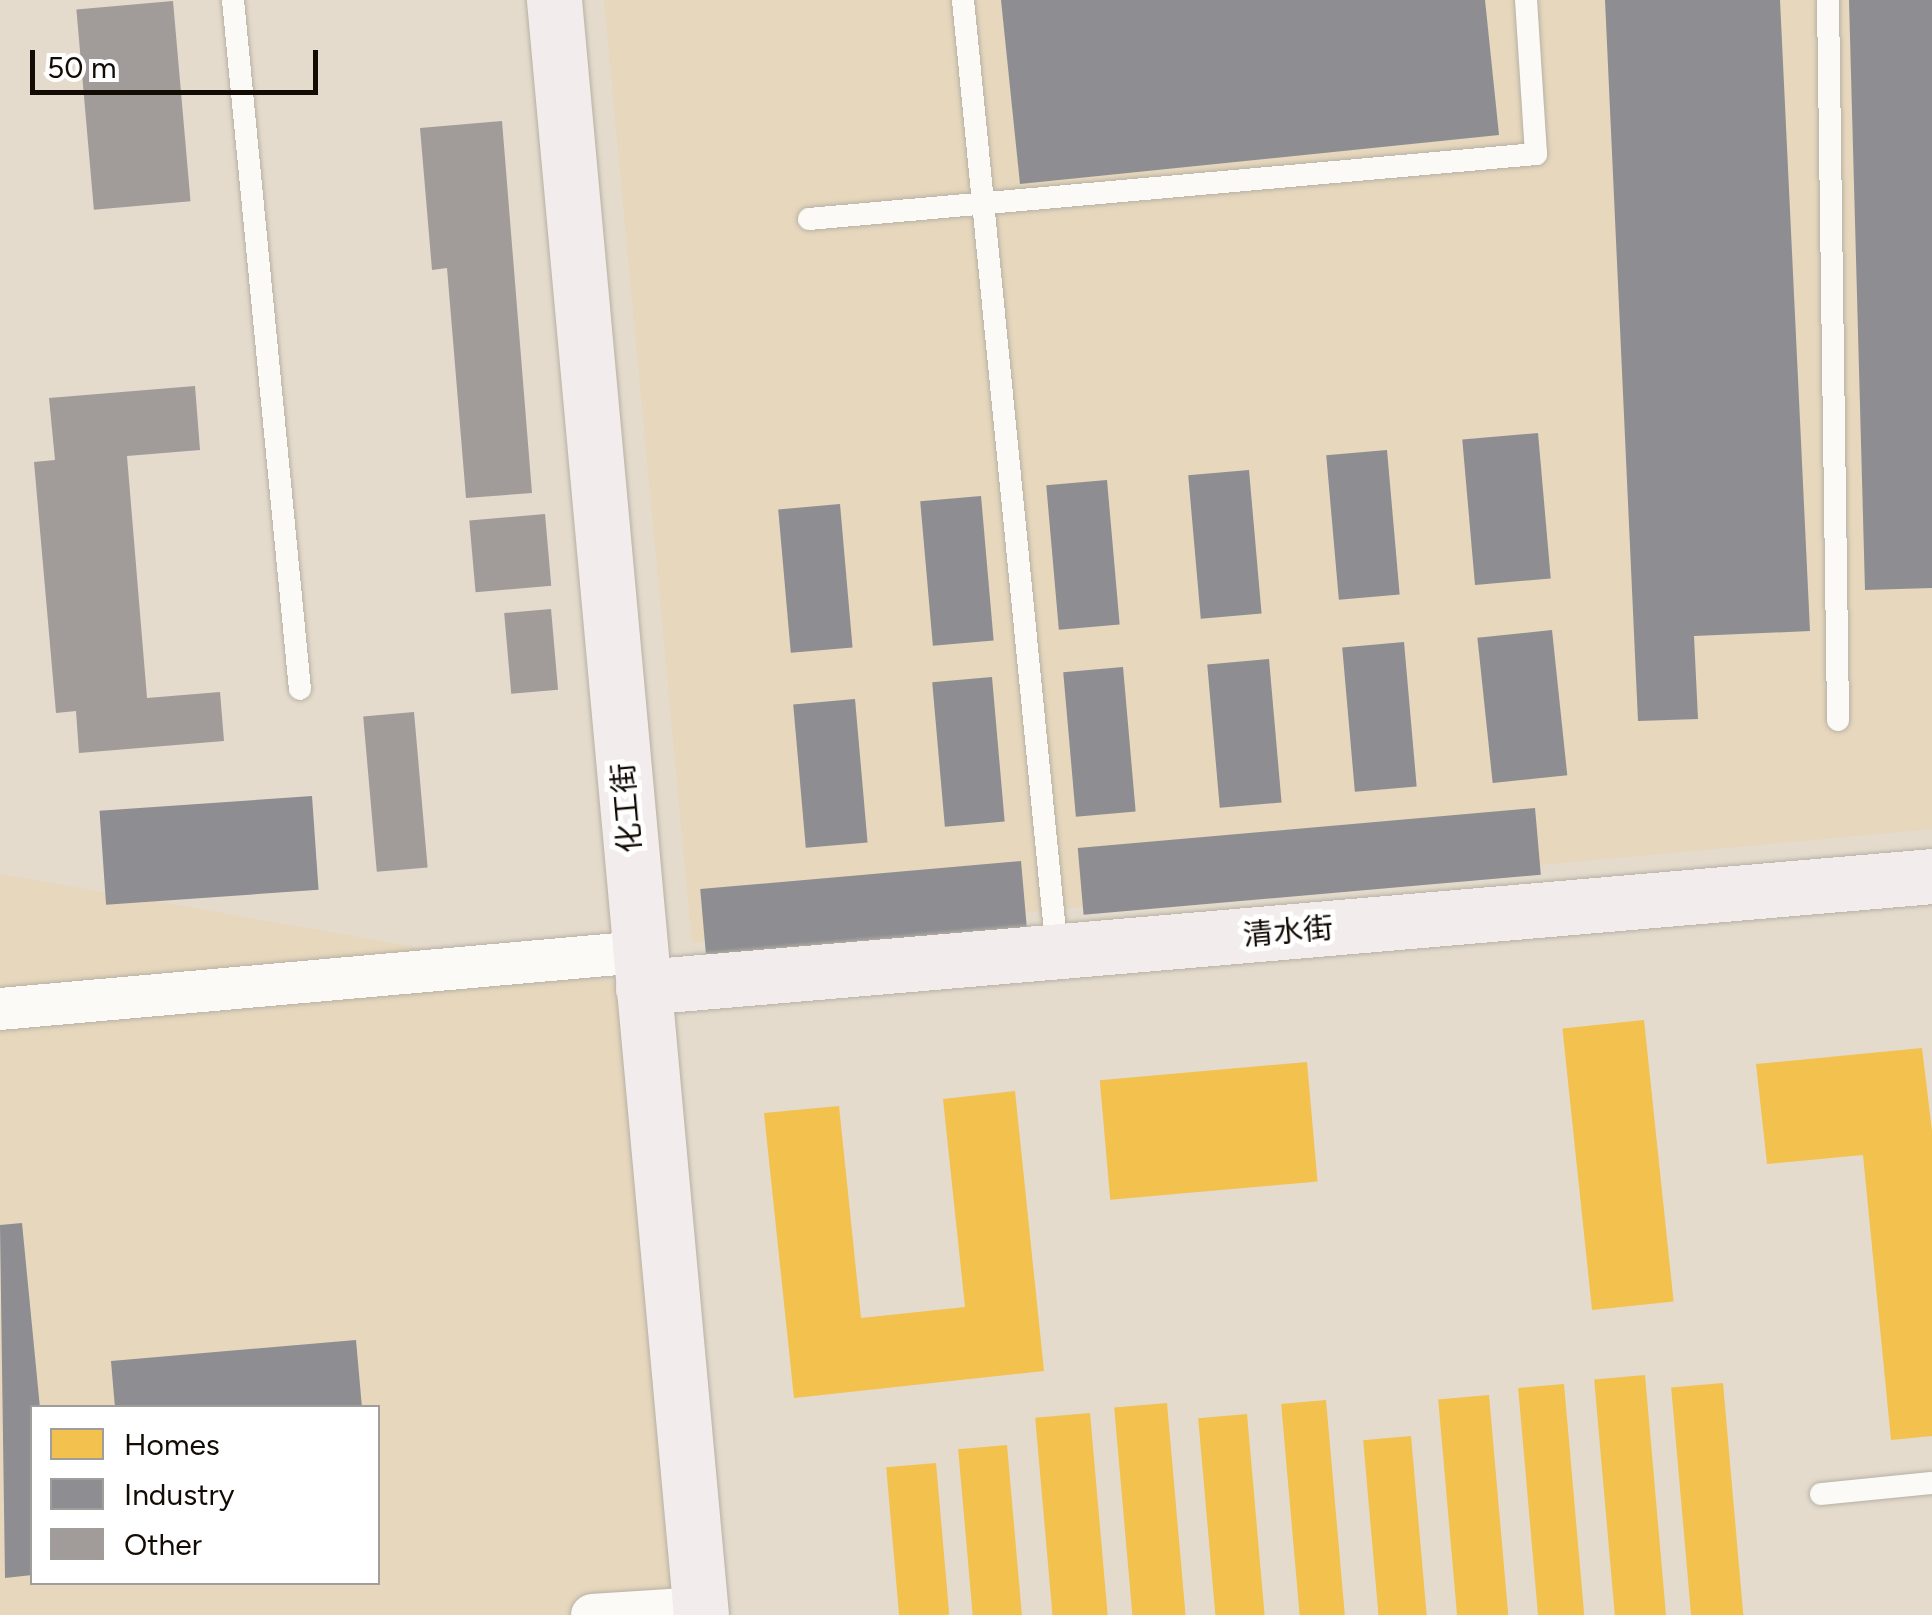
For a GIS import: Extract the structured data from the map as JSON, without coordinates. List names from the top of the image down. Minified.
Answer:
{"streets":{"street":["化工街","清水街"]},"crossings":[["化工街","清水街"]],"legend":["Homes","Industry","Other"],"scale_bar":"50 m"}
